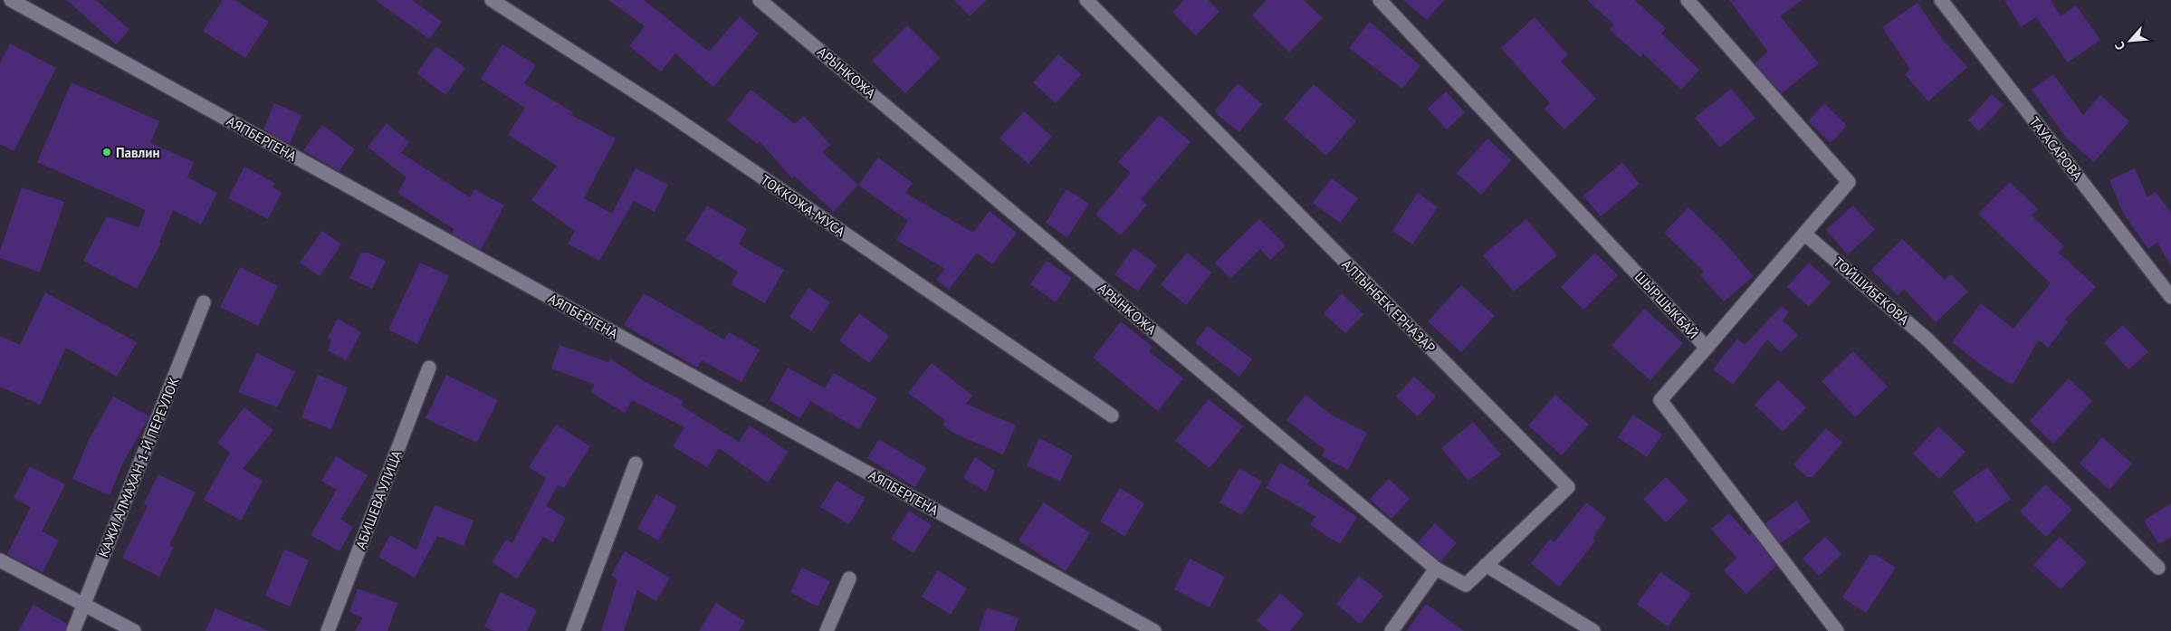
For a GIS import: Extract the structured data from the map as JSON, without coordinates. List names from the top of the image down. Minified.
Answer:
{"streets":{"street":["АРЫНКОЖА","АЯПБЕРГЕНА","ТАУАСАРОВА","ТОККОЖА-МУСА","ТОЙШИБЕКОВА","ШЫРШЫКБАЙ","АЛТЫНБЕК ЕРНАЗАР","КАЖИ АЛМАХАН 1-Й ПЕРЕУЛОК","АБИШЕВА УЛИЦА"]},"crossings":[["АРЫНКОЖА","АЛТЫНБЕК ЕРНАЗАР"]],"places":["Павлин"],"north":"bottom left"}
